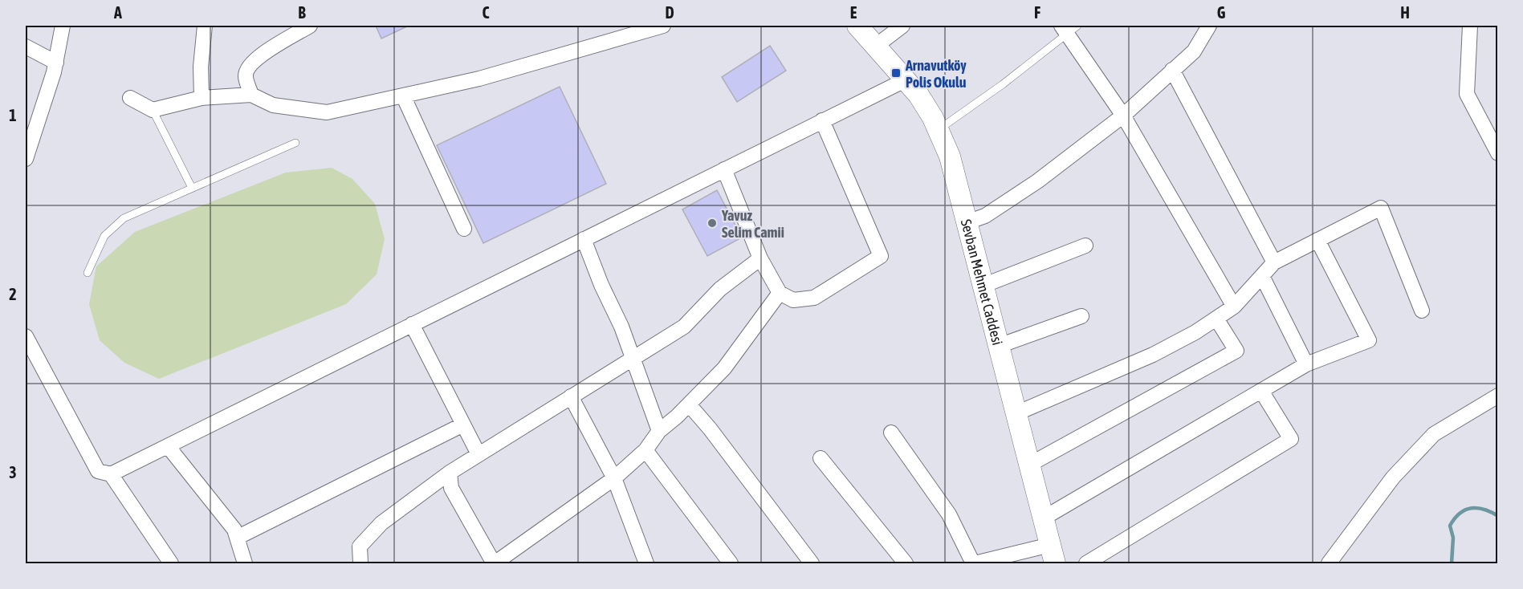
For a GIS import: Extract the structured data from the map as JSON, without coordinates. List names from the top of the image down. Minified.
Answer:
{"streets":{"main road":["Sevban Mehmet Caddesi"]},"places":{"transit":["Arnavutköy Polis Okulu"],"other":["Yavuz Selim Camii"]},"grid":{"columns":["A","B","C","D","E","F","G","H"],"rows":["1","2","3"]}}
